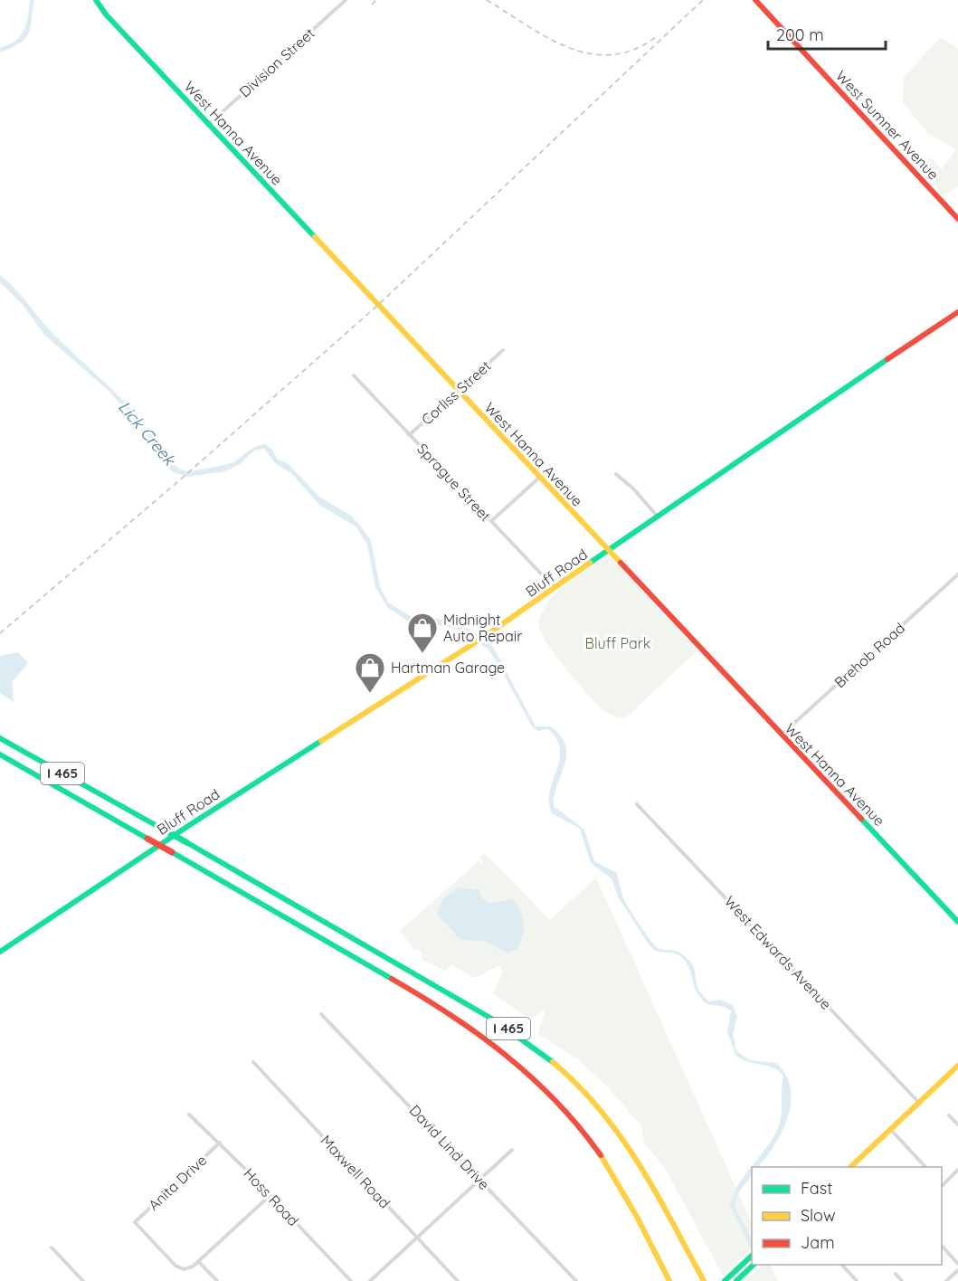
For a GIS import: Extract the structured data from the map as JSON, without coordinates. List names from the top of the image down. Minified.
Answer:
{"streets":{"main road":["West Sumner Avenue","West Hanna Avenue","Bluff Road","I 465"],"street":["Division Street","Corliss Street","Sprague Street","Brehob Road","West Edwards Avenue","David Lind Drive","Maxwell Road","Anita Drive","Hoss Road"]},"crossings":[["Division Street","West Hanna Avenue"],["West Hanna Avenue","Corliss Street"],["West Hanna Avenue","Bluff Road"],["West Hanna Avenue","Brehob Road"],["Corliss Street","Sprague Street"],["Sprague Street","Bluff Road"],["Anita Drive","Hoss Road"]],"water":["Lick Creek"],"parks":["Bluff Park"],"places":{"shop":["Midnight Auto Repair","Hartman Garage"]},"legend":["Fast","Slow","Jam"],"scale_bar":"200 m"}
